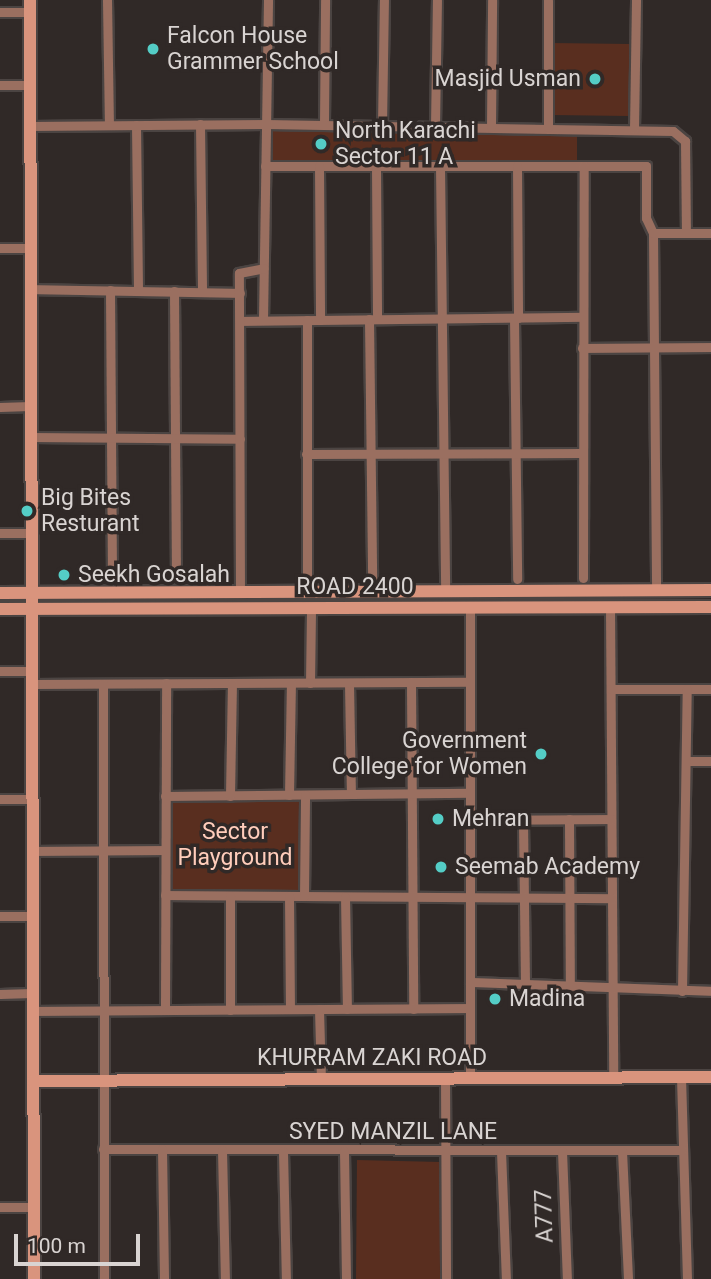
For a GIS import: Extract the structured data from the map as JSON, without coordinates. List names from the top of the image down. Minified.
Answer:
{"streets":{"street":["ROAD 2400","KHURRAM ZAKI ROAD","SYED MANZIL LANE","A777"]},"crossings":[["SYED MANZIL LANE","A777"]],"parks":["Sector Playground"],"places":["Falcon House Grammer School","Masjid Usman","North Karachi Sector 11 A","Big Bites Resturant","Seekh Gosalah","Government College for Women","Mehran","Seemab Academy","Madina"],"scale_bar":"100 m"}
